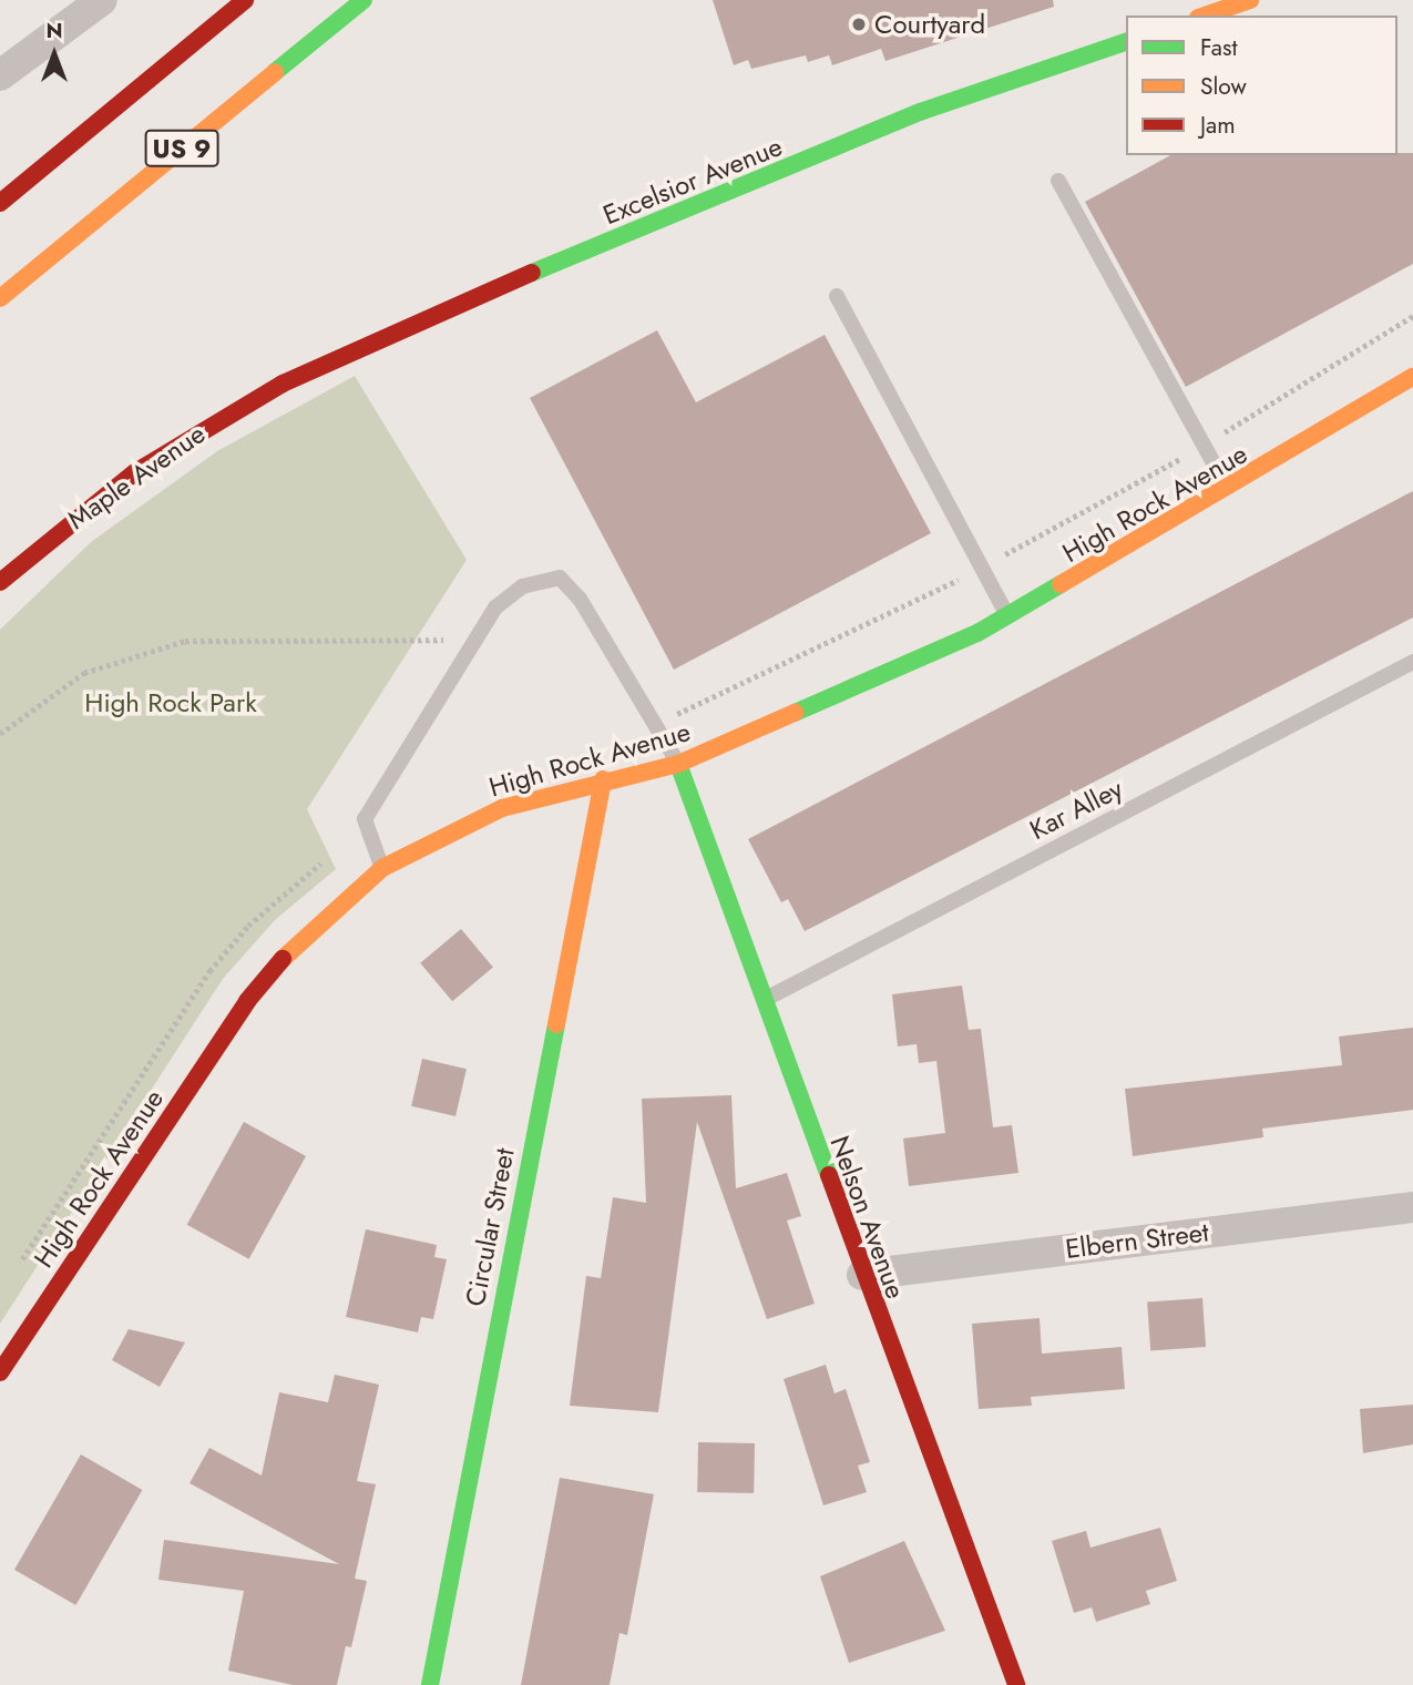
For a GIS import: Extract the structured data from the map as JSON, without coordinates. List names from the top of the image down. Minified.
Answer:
{"streets":{"main road":["US 9","Excelsior Avenue","Maple Avenue","High Rock Avenue","Nelson Avenue","Circular Street"],"street":["Elbern Street"],"lane":["Kar Alley"]},"crossings":[["Excelsior Avenue","Maple Avenue"],["High Rock Avenue","Nelson Avenue"],["High Rock Avenue","Circular Street"],["Kar Alley","Nelson Avenue"],["Nelson Avenue","Elbern Street"]],"parks":["High Rock Park"],"places":["Courtyard"],"legend":["Fast","Slow","Jam"],"north":"top"}
